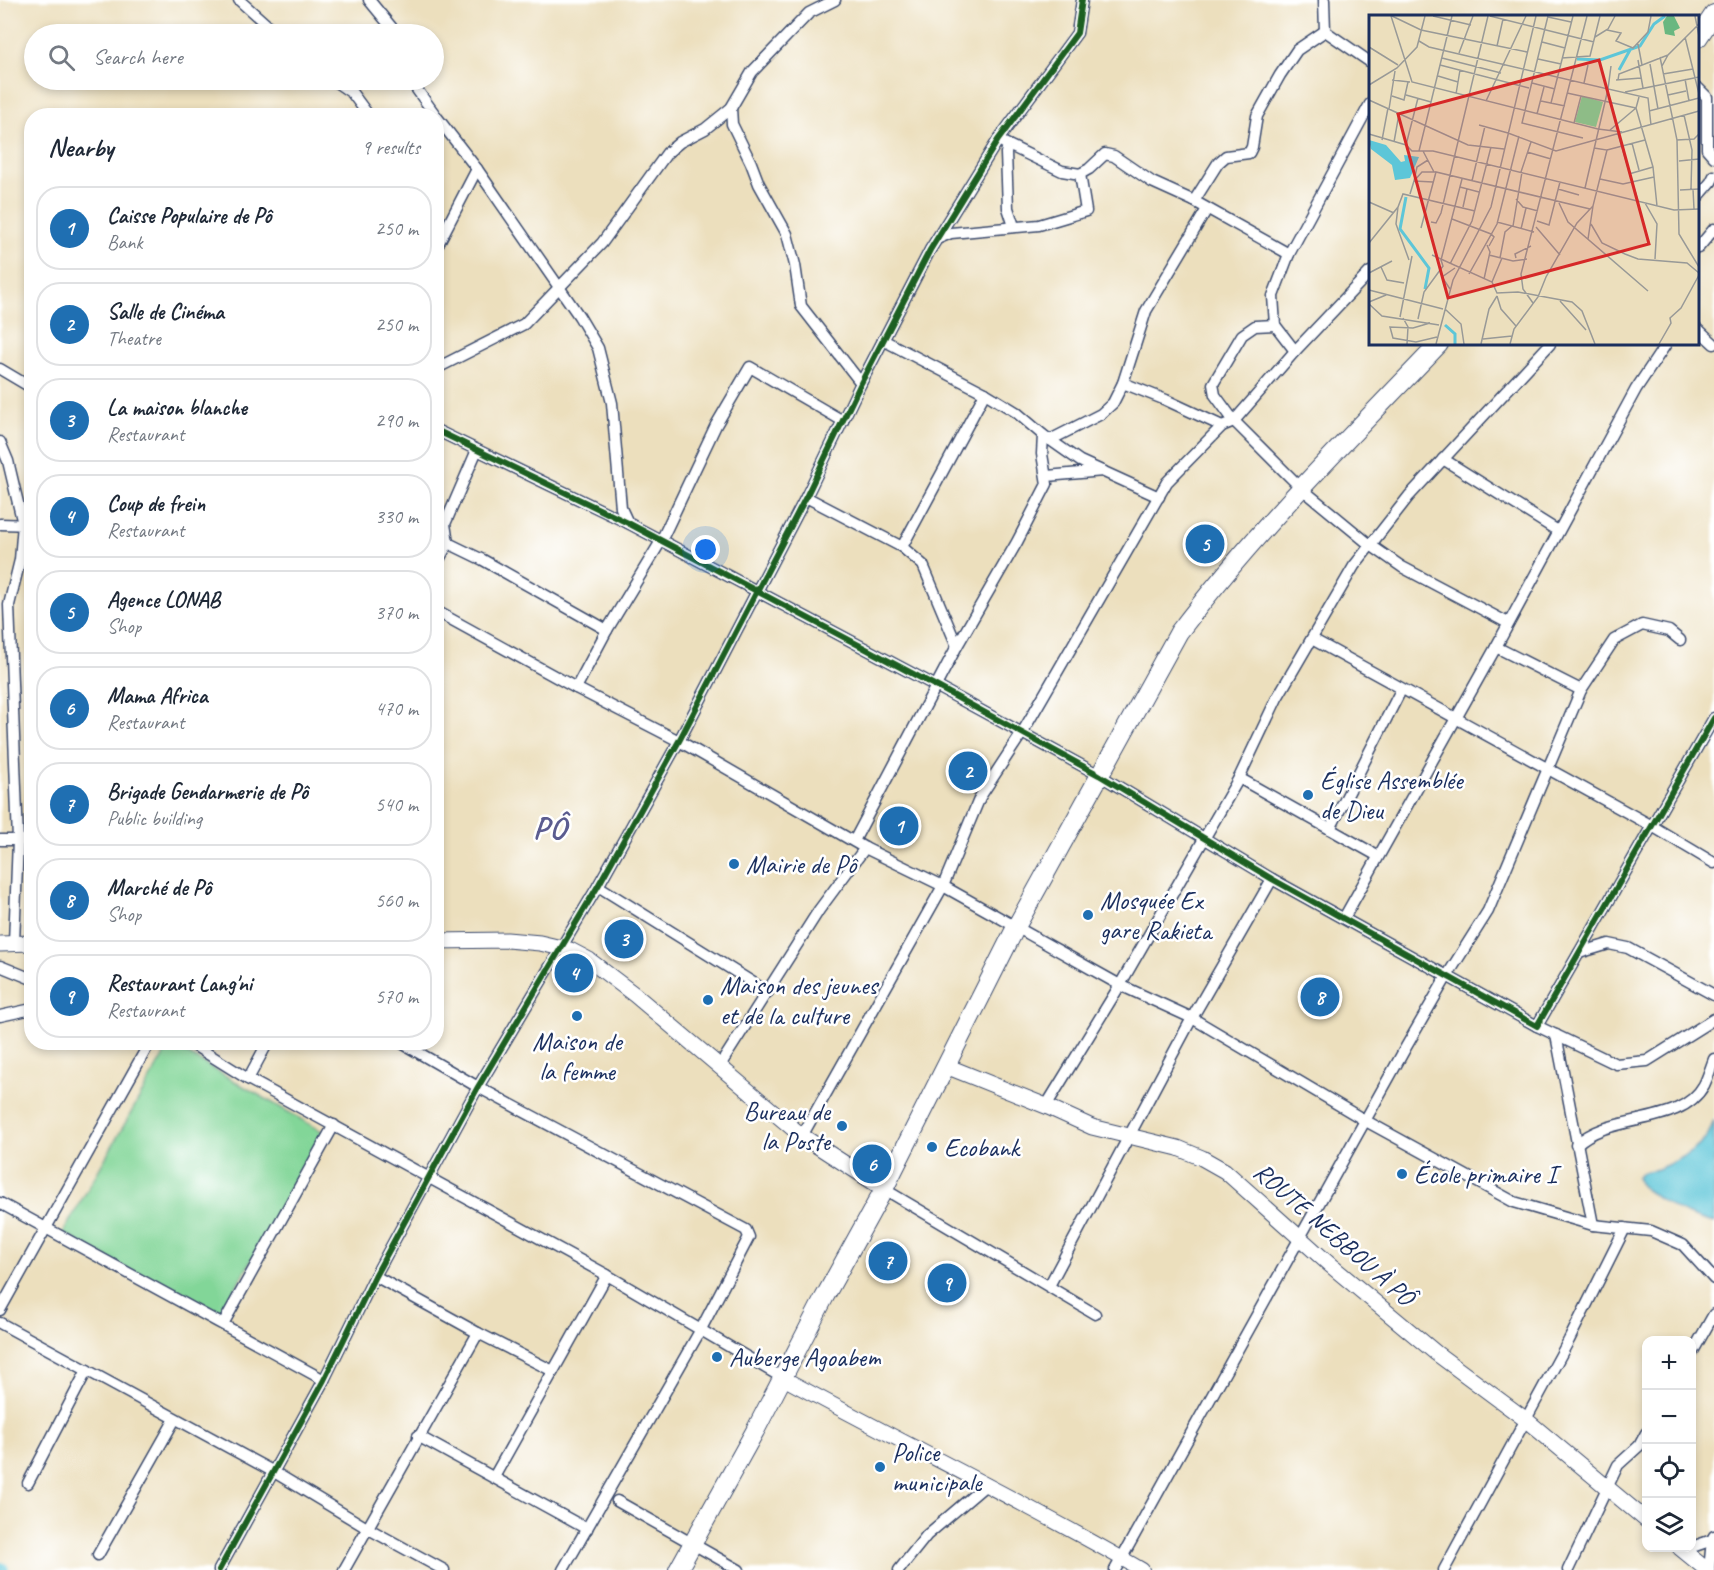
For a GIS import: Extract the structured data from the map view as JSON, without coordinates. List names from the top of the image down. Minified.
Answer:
{"streets":{"main road":["ROUTE NEBBOU À PÔ"]},"districts":["PÔ"],"places":["Église Assemblée de Dieu","Mairie de Pô","Mosquée Ex gare Rakieta","Maison des jeunes et de la culture","Maison de la femme","Bureau de la Poste","Ecobank","École primaire I","Auberge Agoabem","Police municipale"],"page":{"search":"Search here","heading":["Nearby","9 results"],"list":[{"mark":"1","name":"Caisse Populaire de Pô","note":"Bank","value":"250 m"},{"mark":"2","name":"Salle de Cinéma","note":"Theatre","value":"250 m"},{"mark":"3","name":"La maison blanche","note":"Restaurant","value":"290 m"},{"mark":"4","name":"Coup de frein","note":"Restaurant","value":"330 m"},{"mark":"5","name":"Agence LONAB","note":"Shop","value":"370 m"},{"mark":"6","name":"Mama Africa","note":"Restaurant","value":"470 m"},{"mark":"7","name":"Brigade Gendarmerie de Pô","note":"Public building","value":"540 m"},{"mark":"8","name":"Marché de Pô","note":"Shop","value":"560 m"},{"mark":"9","name":"Restaurant Lang'ni","note":"Restaurant","value":"570 m"}],"pins":["5","2","1","3","4","8","6","7","9"],"map_buttons":["+","−"]}}
